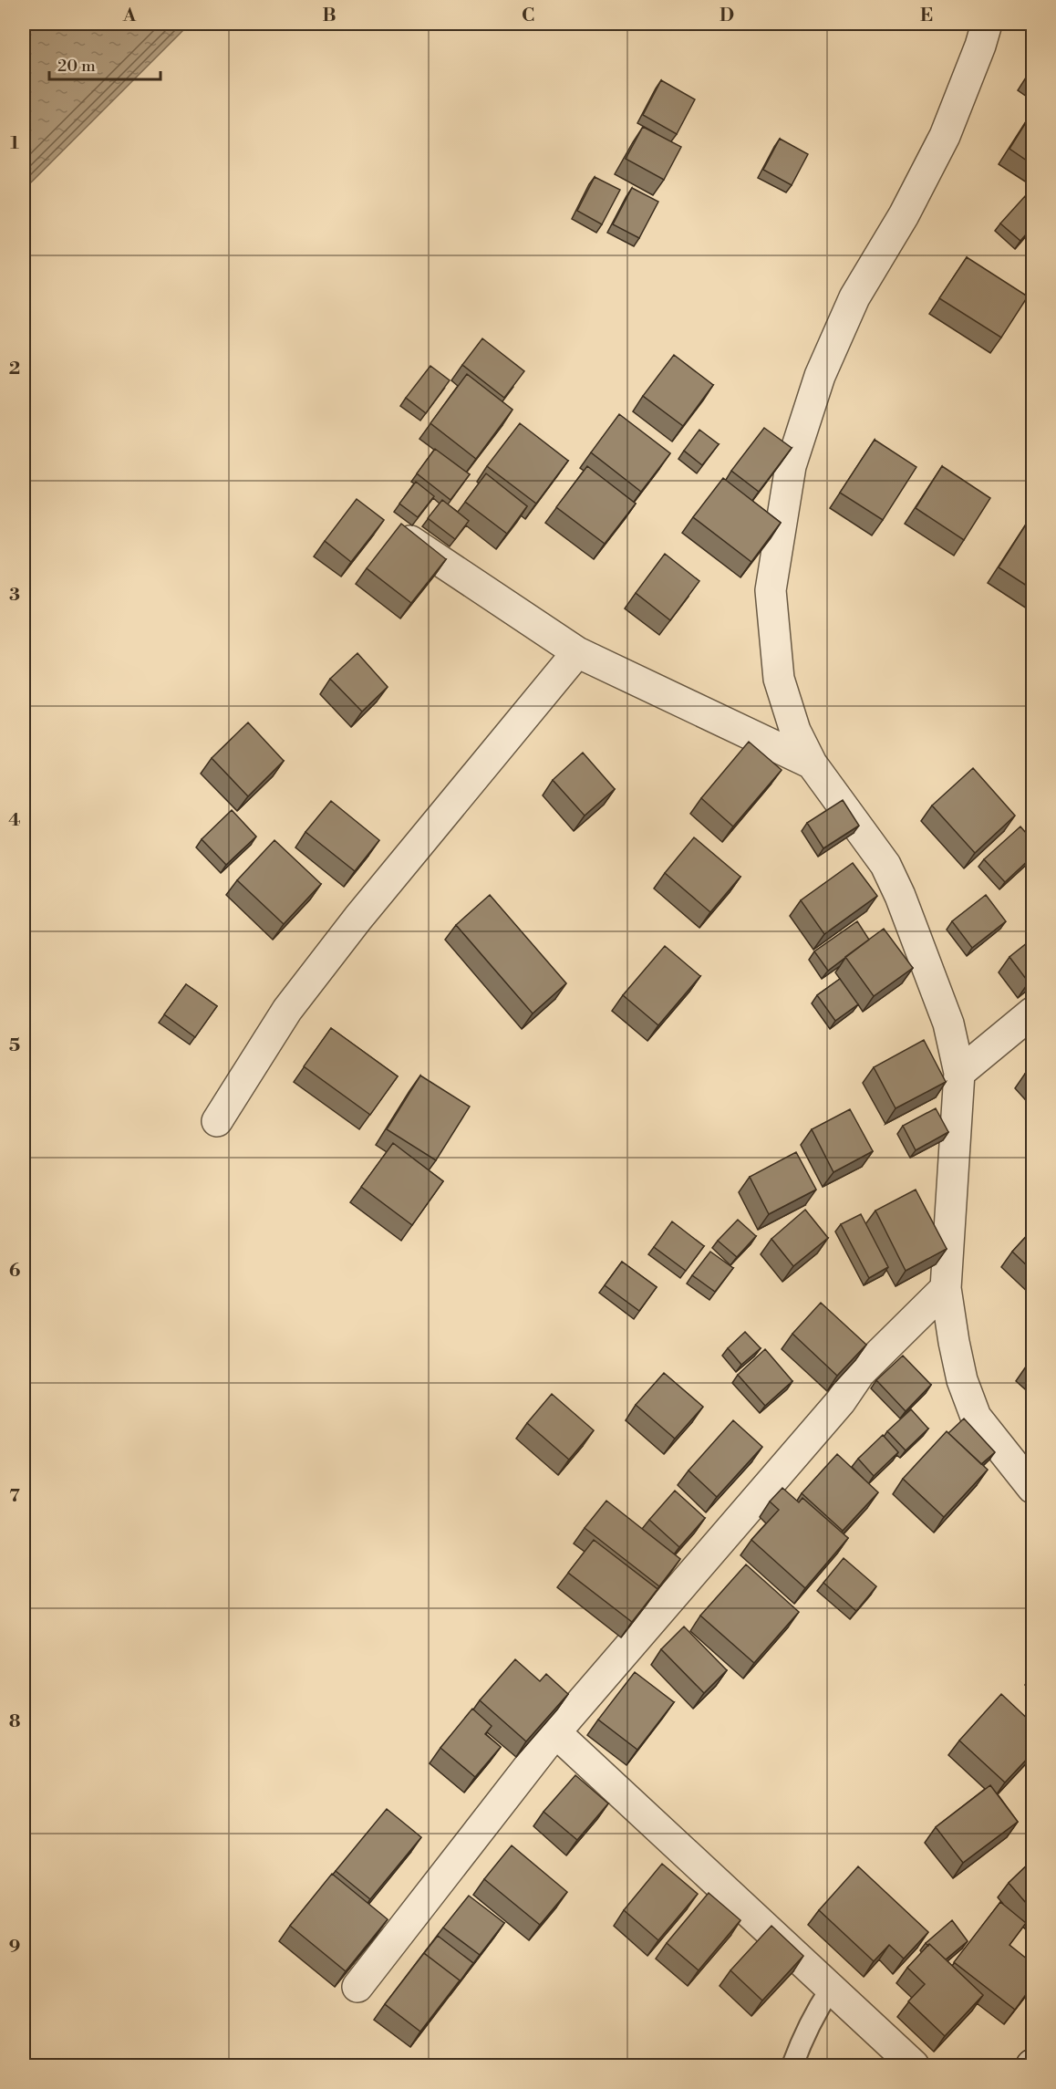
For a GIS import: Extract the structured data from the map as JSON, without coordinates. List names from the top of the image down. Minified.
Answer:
{"scale_bar":"20 m","grid":{"columns":["A","B","C","D","E"],"rows":["1","2","3","4","5","6","7","8","9"]}}
